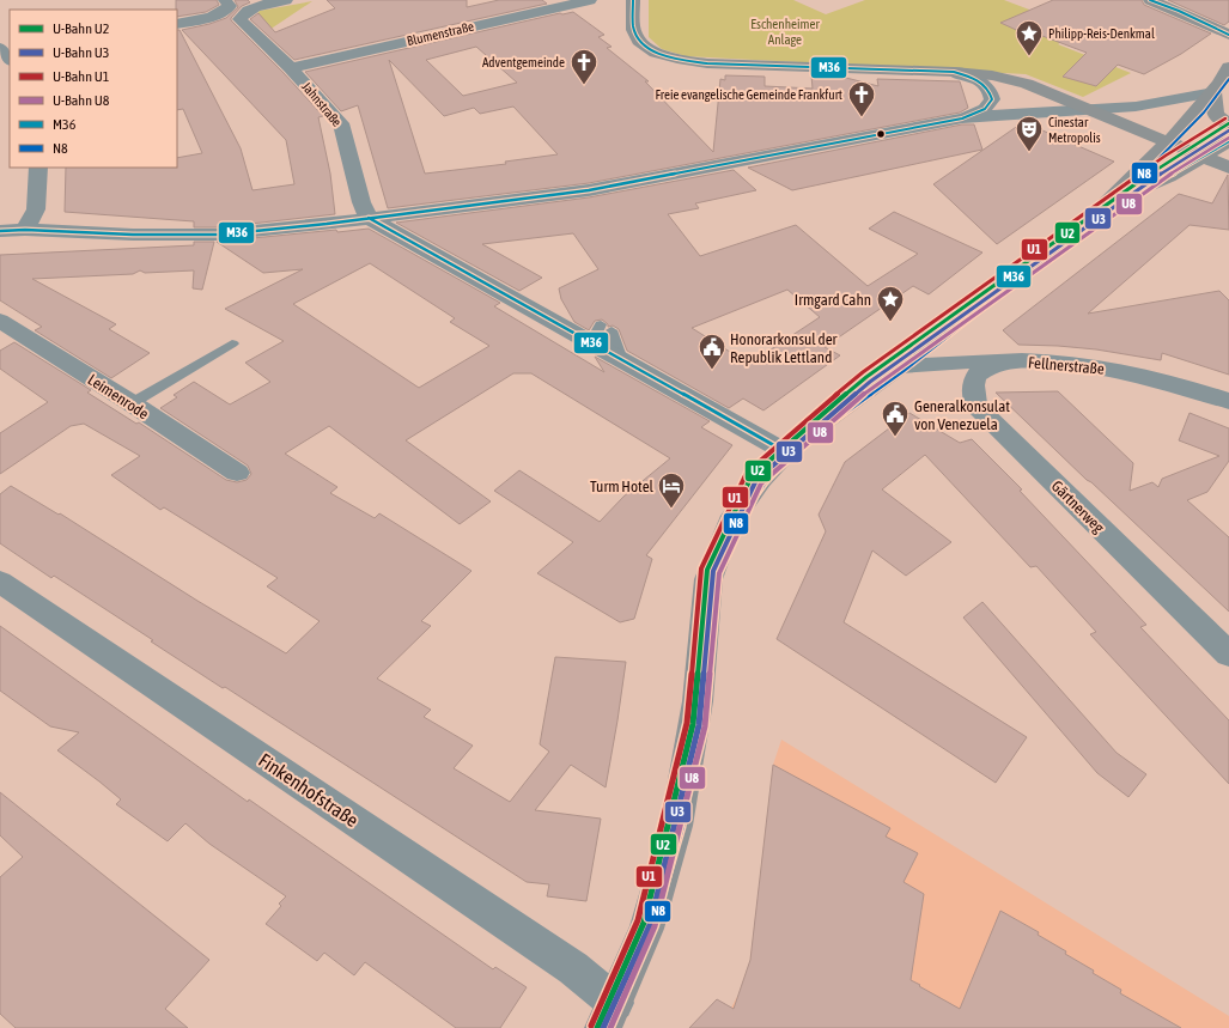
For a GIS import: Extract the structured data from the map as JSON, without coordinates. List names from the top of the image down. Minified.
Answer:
{"streets":{"street":["Blumenstraße","Jahnstraße","Fellnerstraße","Leimenrode","Gärtnerweg","Finkenhofstraße"]},"crossings":[["Blumenstraße","Jahnstraße"],["Fellnerstraße","Gärtnerweg"]],"parks":["Eschenheimer Anlage"],"places":{"place":["Philipp-Reis-Denkmal","Irmgard Cahn"],"church":["Adventgemeinde","Freie evangelische Gemeinde Frankfurt"],"theatre":["Cinestar Metropolis"],"public building":["Honorarkonsul der Republik Lettland","Generalkonsulat von Venezuela"],"hotel":["Turm Hotel"]},"lines":["transit line M36","transit line N8","metro line U1","metro line U2","metro line U3","metro line U8"],"legend":["U-Bahn U2","U-Bahn U3","U-Bahn U1","U-Bahn U8","M36","N8"]}
